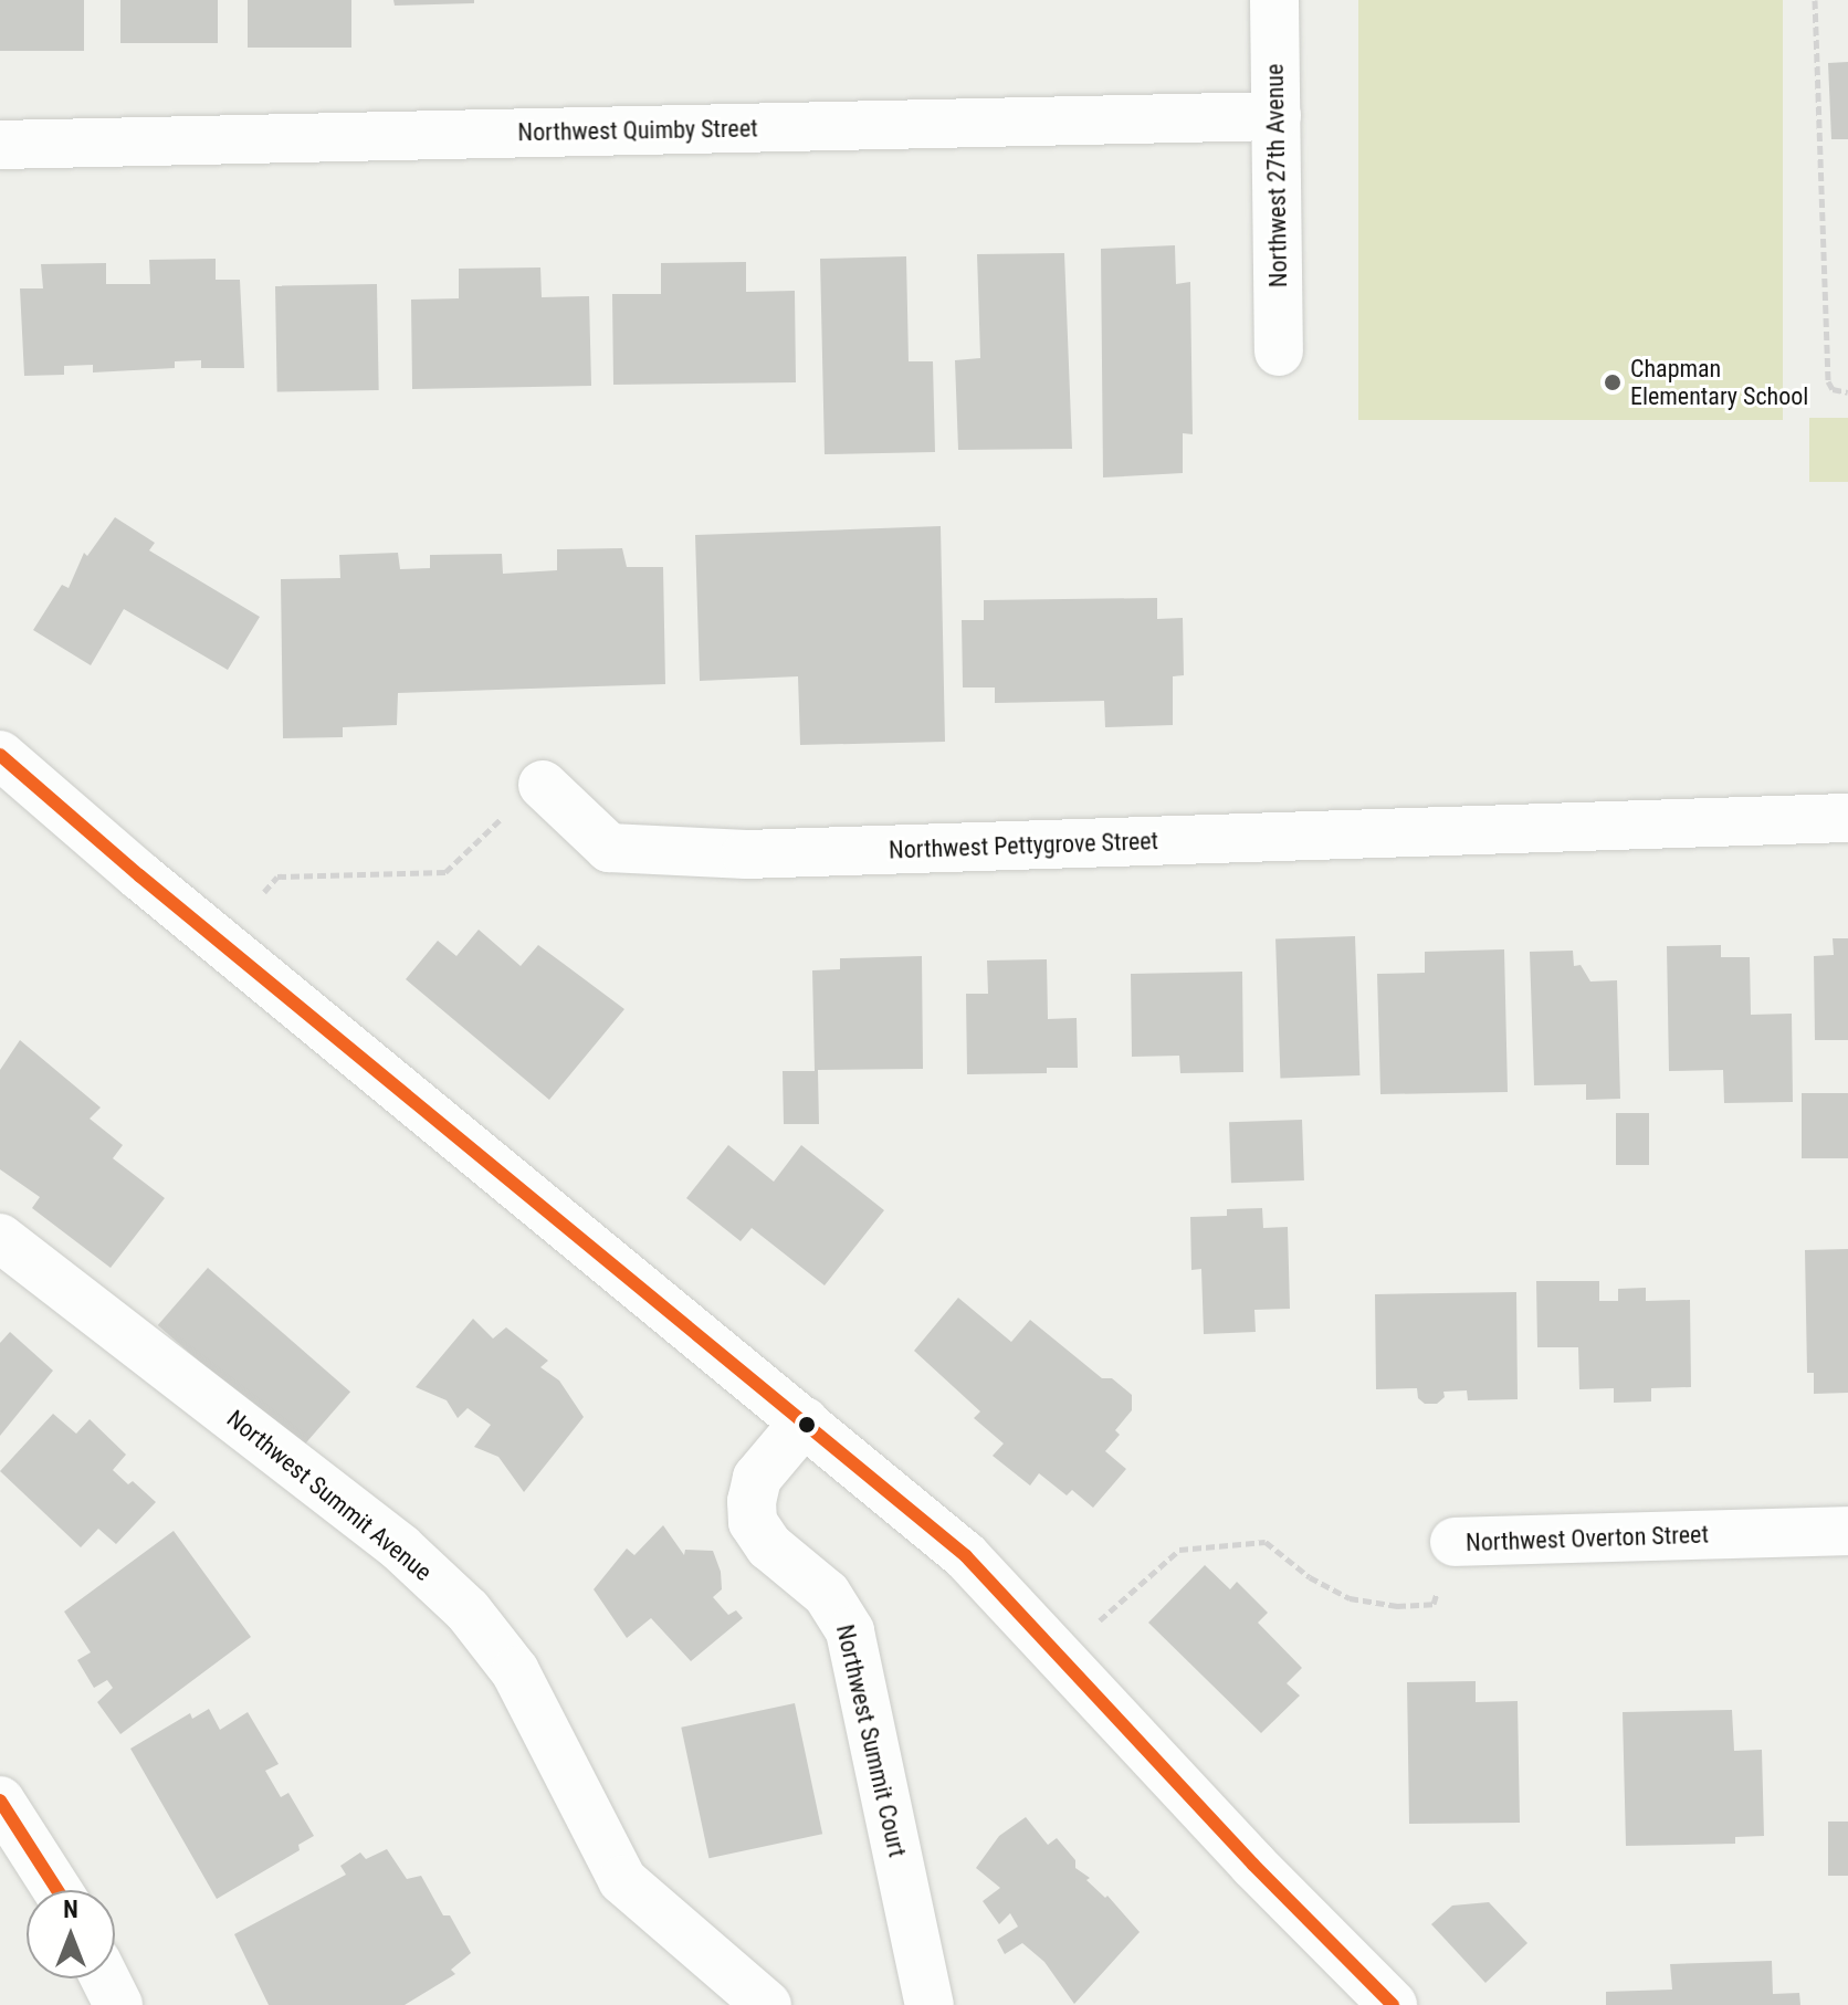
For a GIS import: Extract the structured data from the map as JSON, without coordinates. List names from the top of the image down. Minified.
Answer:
{"streets":{"street":["Northwest Quimby Street","Northwest 27th Avenue","Northwest Pettygrove Street","Northwest Summit Avenue","Northwest Overton Street","Northwest Summit Court"]},"crossings":[["Northwest Quimby Street","Northwest 27th Avenue"]],"places":["Chapman Elementary School"],"north":"top"}
